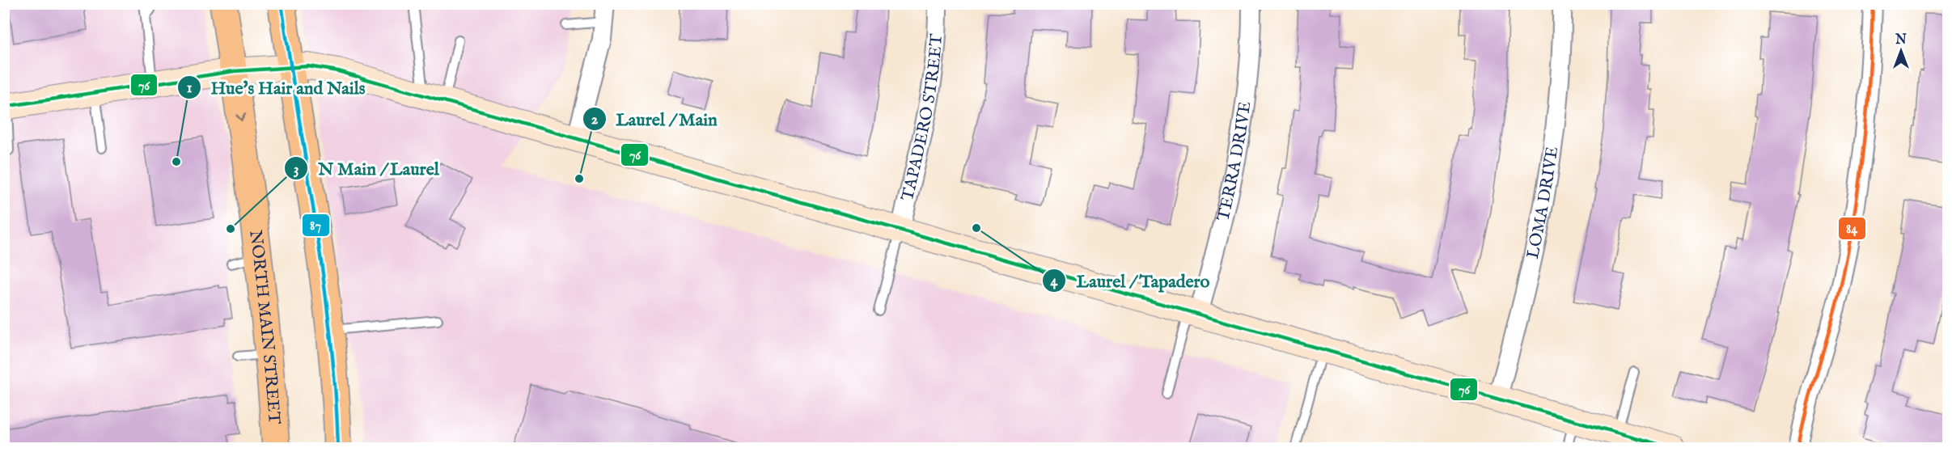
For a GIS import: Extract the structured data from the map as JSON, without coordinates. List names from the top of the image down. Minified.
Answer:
{"streets":{"main road":["NORTH MAIN STREET"],"street":["TAPADERO STREET","TERRA DRIVE","LOMA DRIVE"]},"places":["Hue's Hair and Nails","Laurel / Main","Laurel / Tapadero","N Main / Laurel"],"lines":["transit line 87","transit line 84","transit line 76"],"north":"top"}
